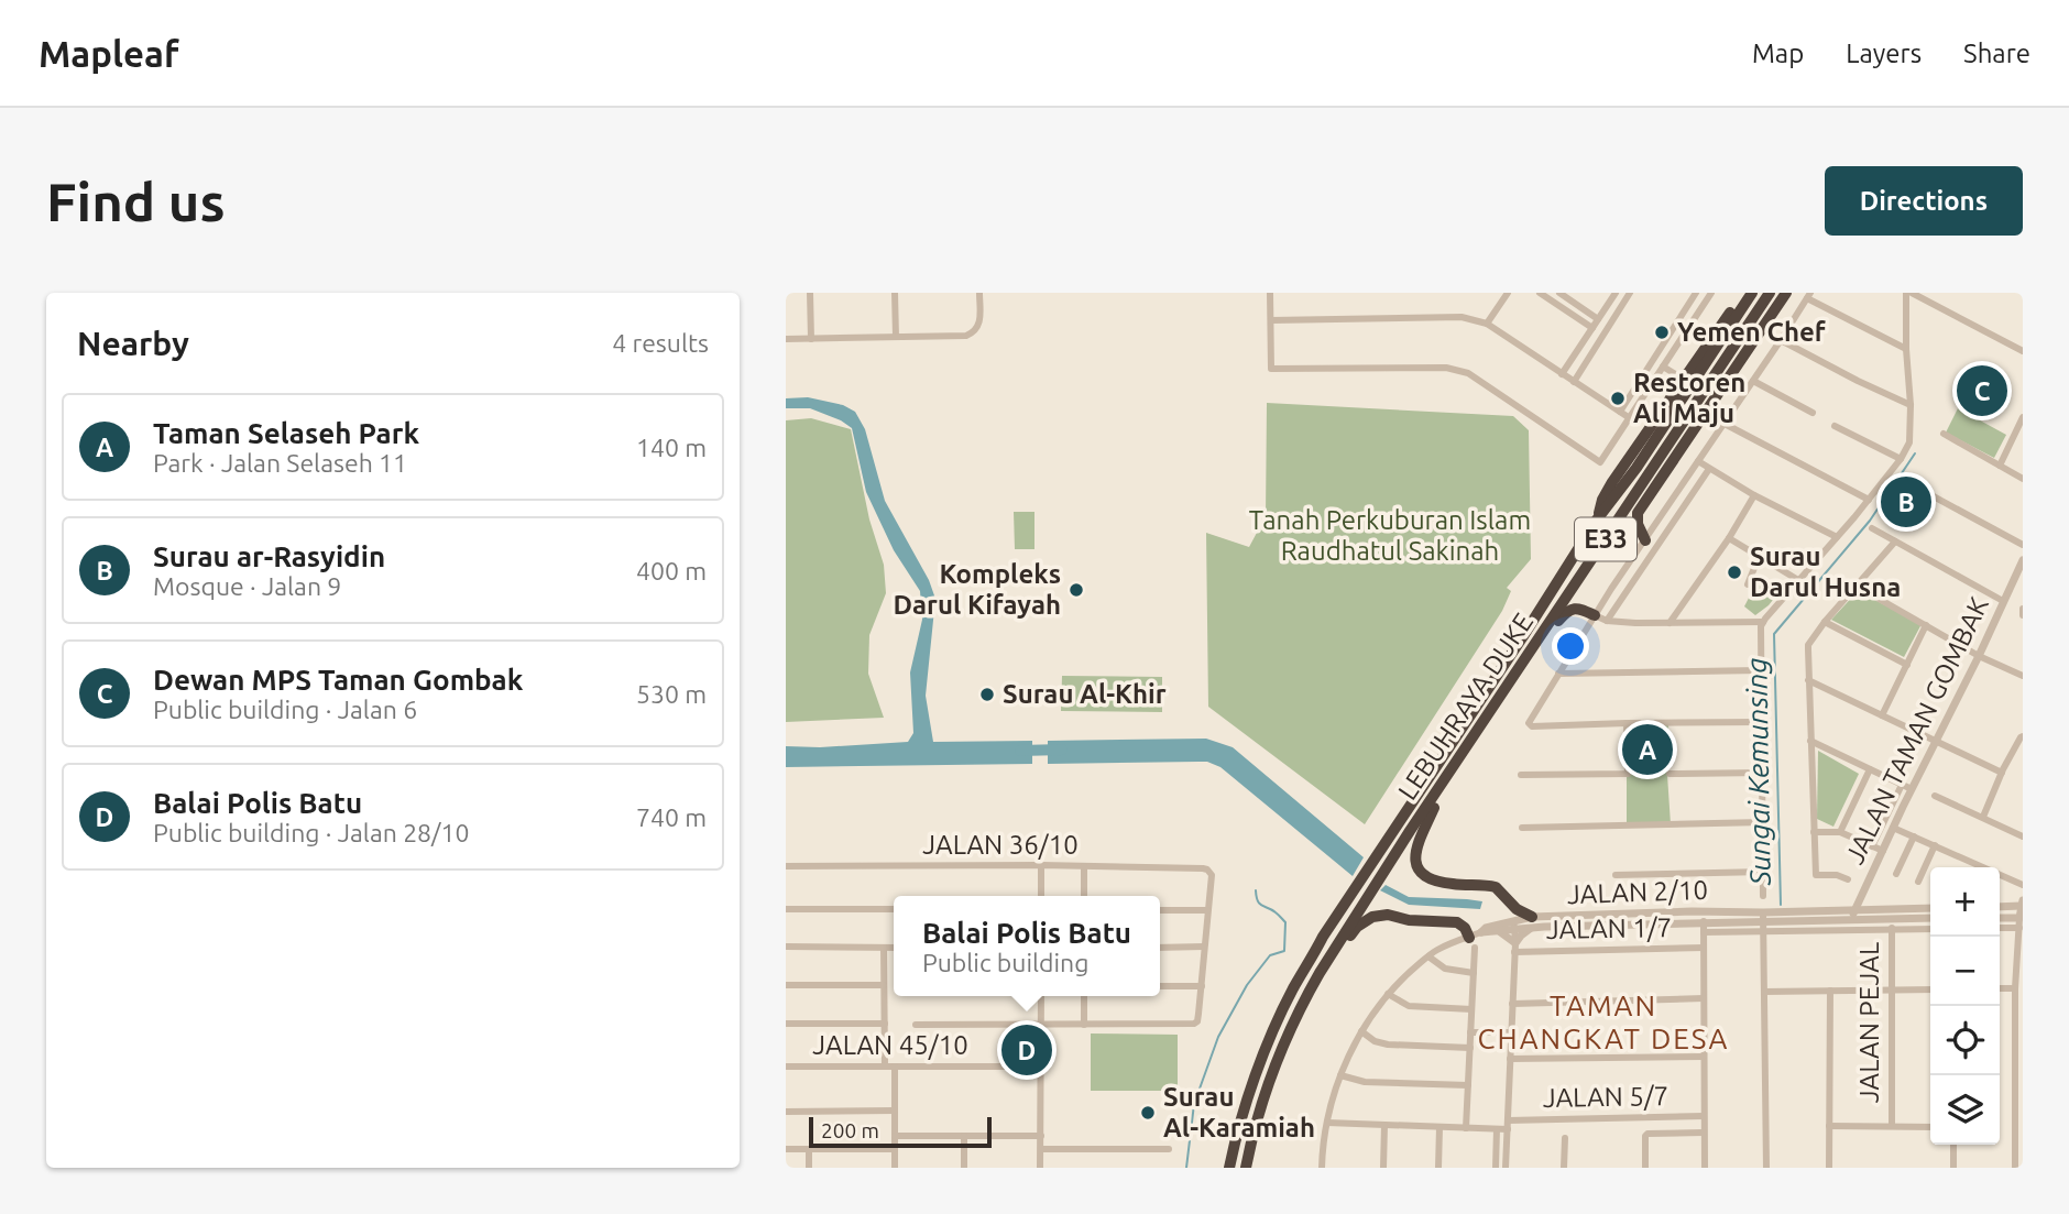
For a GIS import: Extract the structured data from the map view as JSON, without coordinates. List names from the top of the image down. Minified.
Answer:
{"streets":{"highway":["E33","LEBUHRAYA DUKE"],"street":["JALAN TAMAN GOMBAK","JALAN 36/10","JALAN 2/10","JALAN 1/7","JALAN PEJAL","JALAN 45/10","JALAN 5/7"]},"crossings":[["JALAN TAMAN GOMBAK","JALAN 2/10"],["JALAN 2/10","JALAN PEJAL"],["JALAN 2/10","JALAN 5/7"]],"districts":["TAMAN CHANGKAT DESA"],"water":["Sungai Kemunsing"],"parks":["Tanah Perkuburan Islam Raudhatul Sakinah"],"places":["Yemen Chef","Restoren Ali Maju","Surau Darul Husna","Kompleks Darul Kifayah","Surau Al-Khir","Surau Al-Karamiah"],"scale_bar":"200 m","page":{"header":"Mapleaf","nav":["Map","Layers","Share"],"buttons":"Directions","title":"Find us","heading":["Nearby","4 results"],"pins":["C","B","A","D"],"list":[{"mark":"A","name":"Taman Selaseh Park","note":"Park · Jalan Selaseh 11","value":"140 m"},{"mark":"B","name":"Surau ar-Rasyidin","note":"Mosque · Jalan 9","value":"400 m"},{"mark":"C","name":"Dewan MPS Taman Gombak","note":"Public building · Jalan 6","value":"530 m"},{"mark":"D","name":"Balai Polis Batu","note":"Public building · Jalan 28/10","value":"740 m"}],"map_buttons":["+","−"],"popup":["Balai Polis Batu","Public building"],"scale":"200 m"}}
